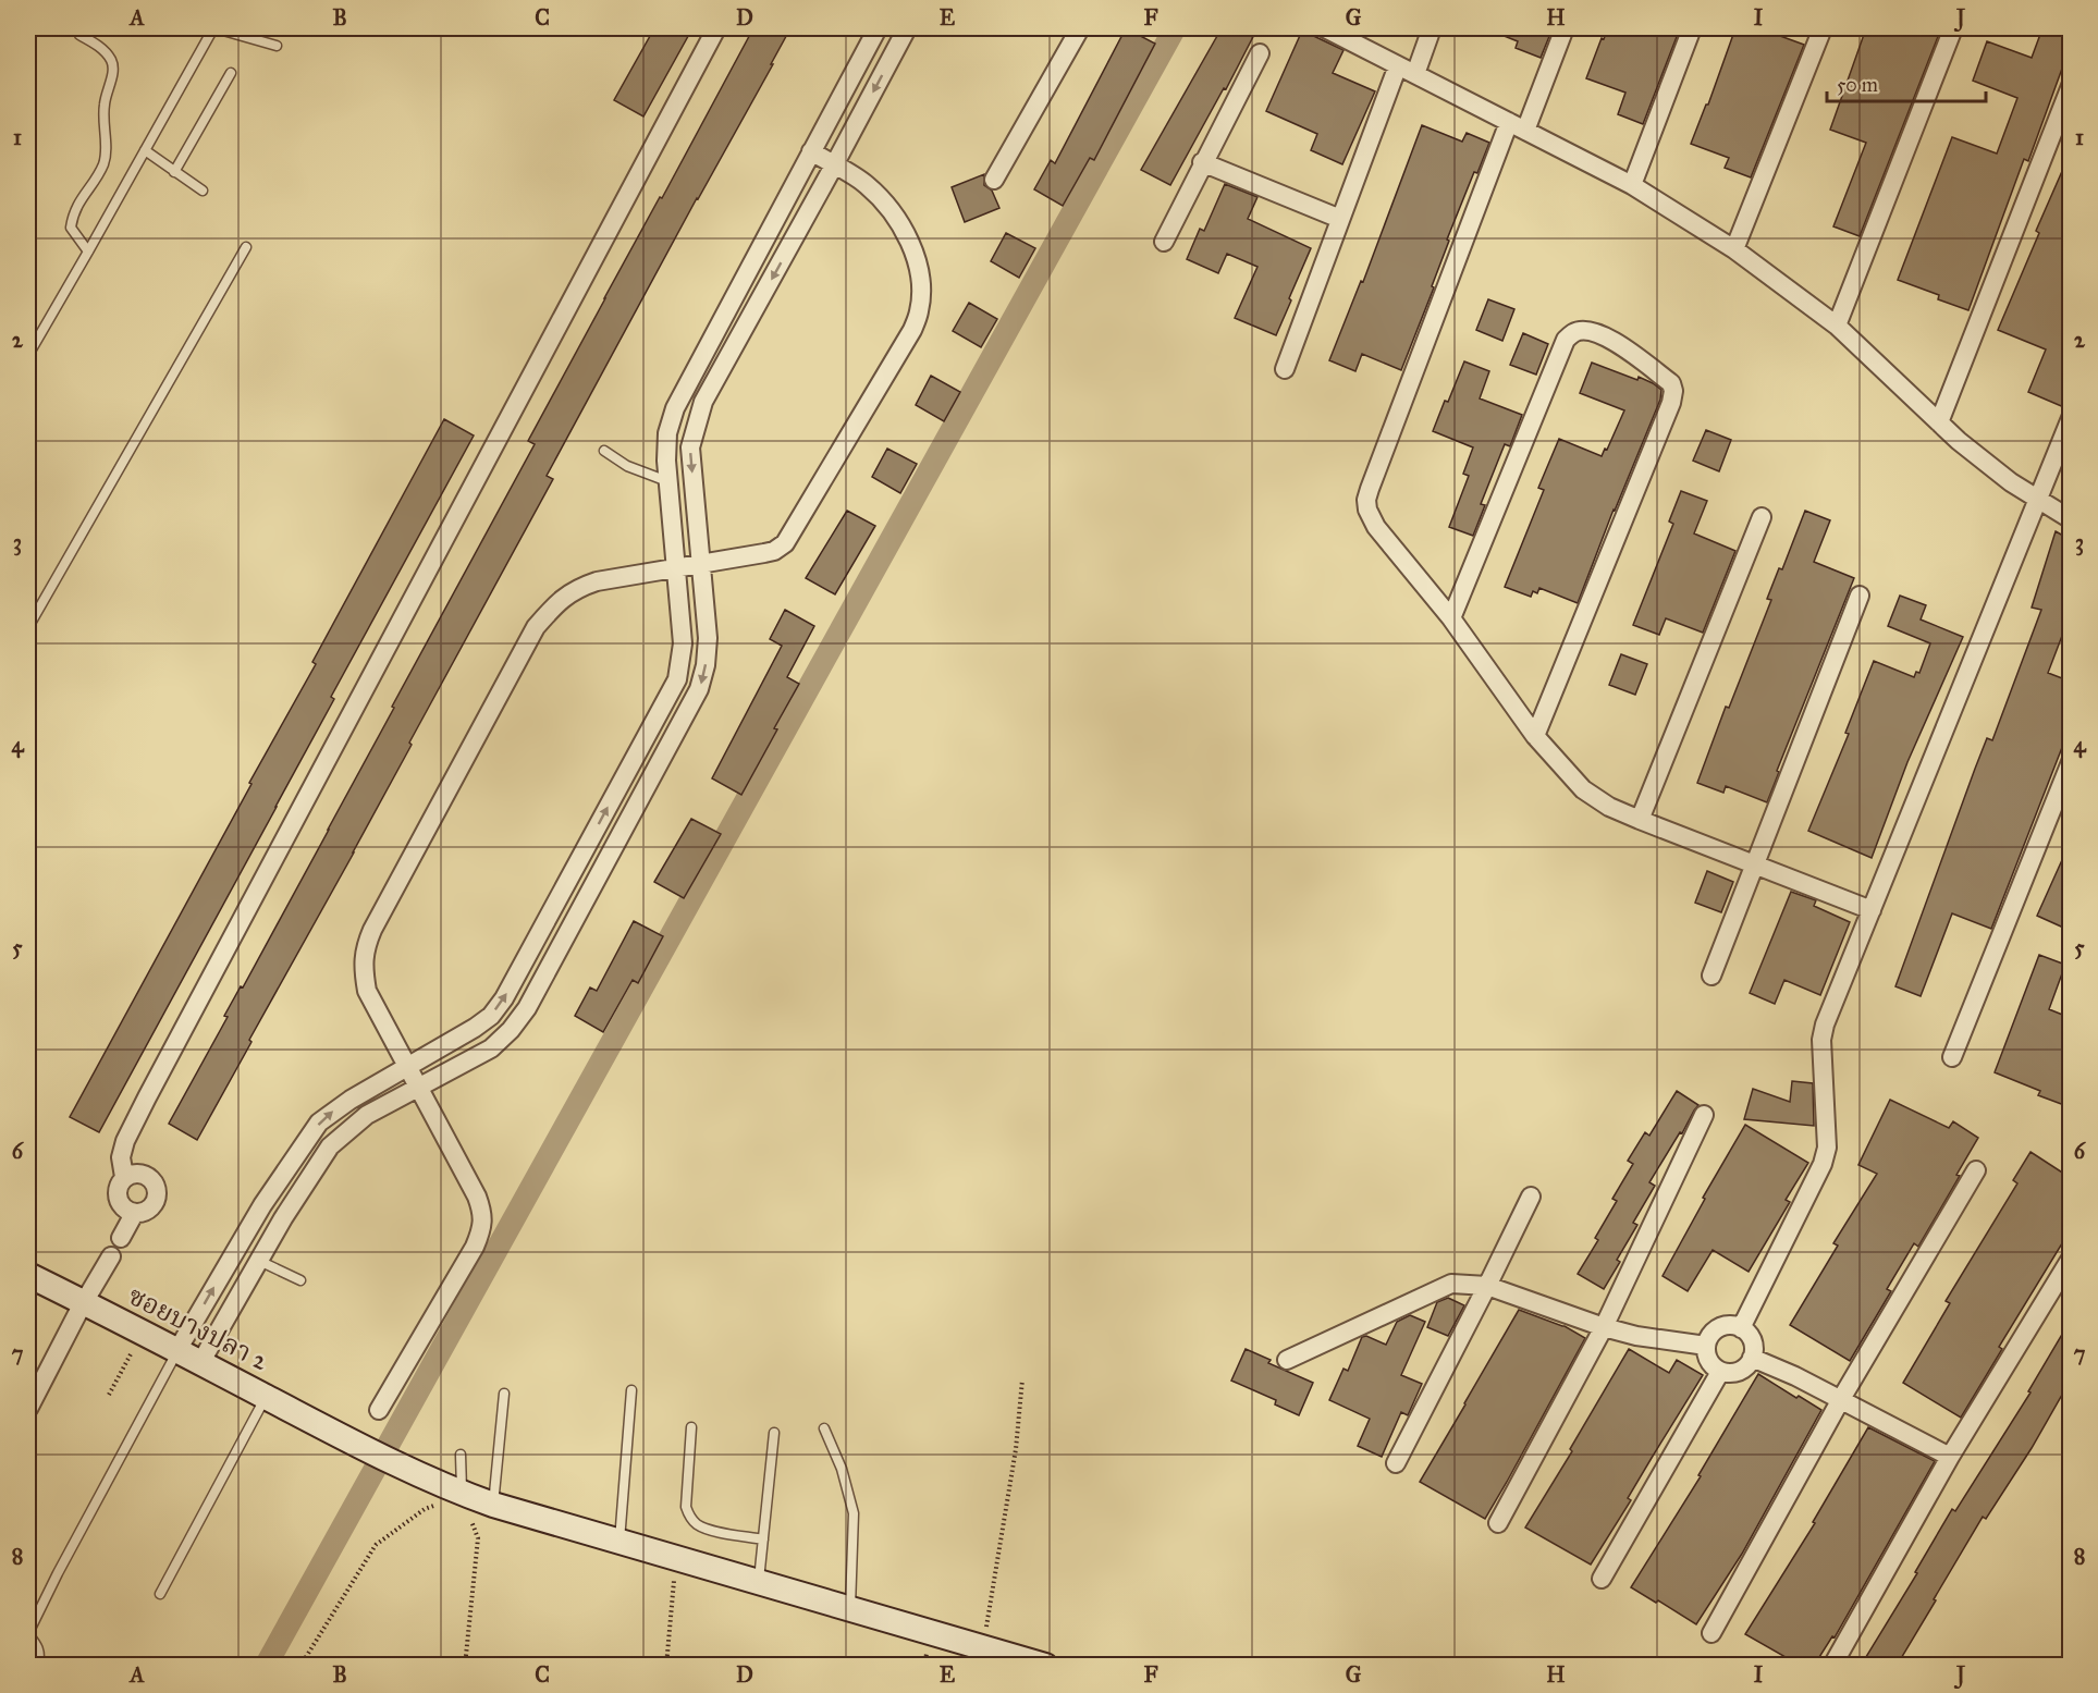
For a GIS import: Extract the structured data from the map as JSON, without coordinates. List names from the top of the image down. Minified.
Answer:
{"streets":{"street":["ซอยบางปลา 2"]},"scale_bar":"50 m","grid":{"columns":["A","B","C","D","E","F","G","H","I","J"],"rows":["1","2","3","4","5","6","7","8"]}}
